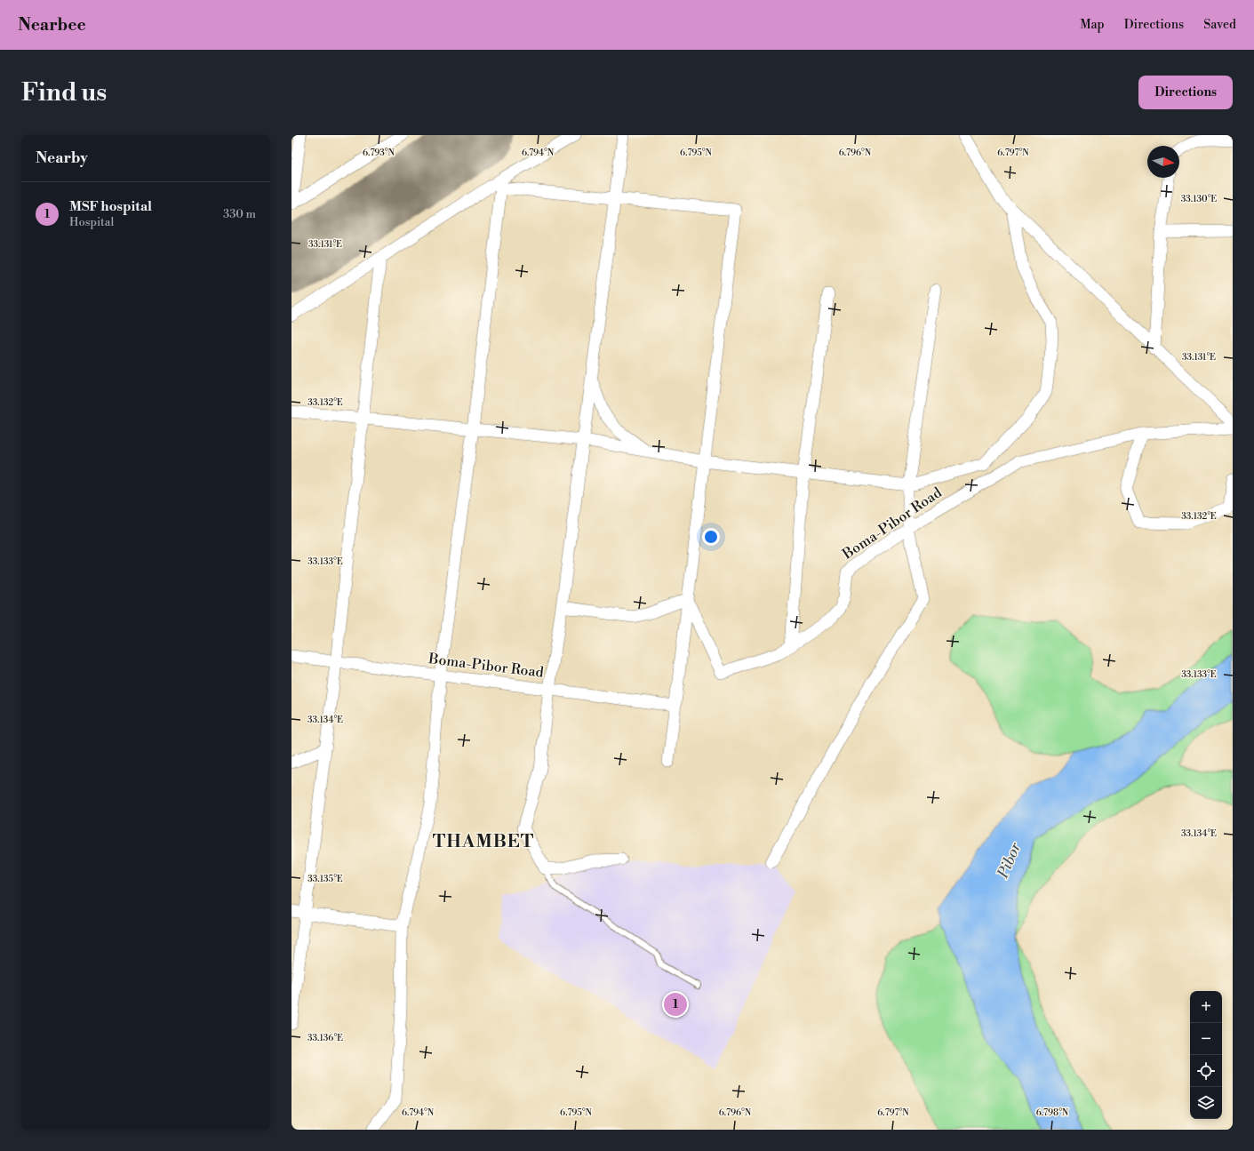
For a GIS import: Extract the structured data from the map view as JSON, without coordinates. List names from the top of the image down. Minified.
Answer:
{"streets":{"street":["Boma-Pibor Road"]},"districts":["THAMBET"],"water":["Pibor"],"north":"right","page":{"header":"Nearbee","nav":["Map","Directions","Saved"],"buttons":"Directions","title":"Find us","heading":"Nearby","list":[{"mark":"1","name":"MSF hospital","note":"Hospital","value":"330 m"}],"map_buttons":["+","−"],"pins":"1"},"coordinates":["6.793°N","6.794°N","6.795°N","6.796°N","6.797°N","33.130°E","33.131°E","33.132°E","33.133°E","33.134°E","33.135°E","33.136°E","6.798°N"]}
